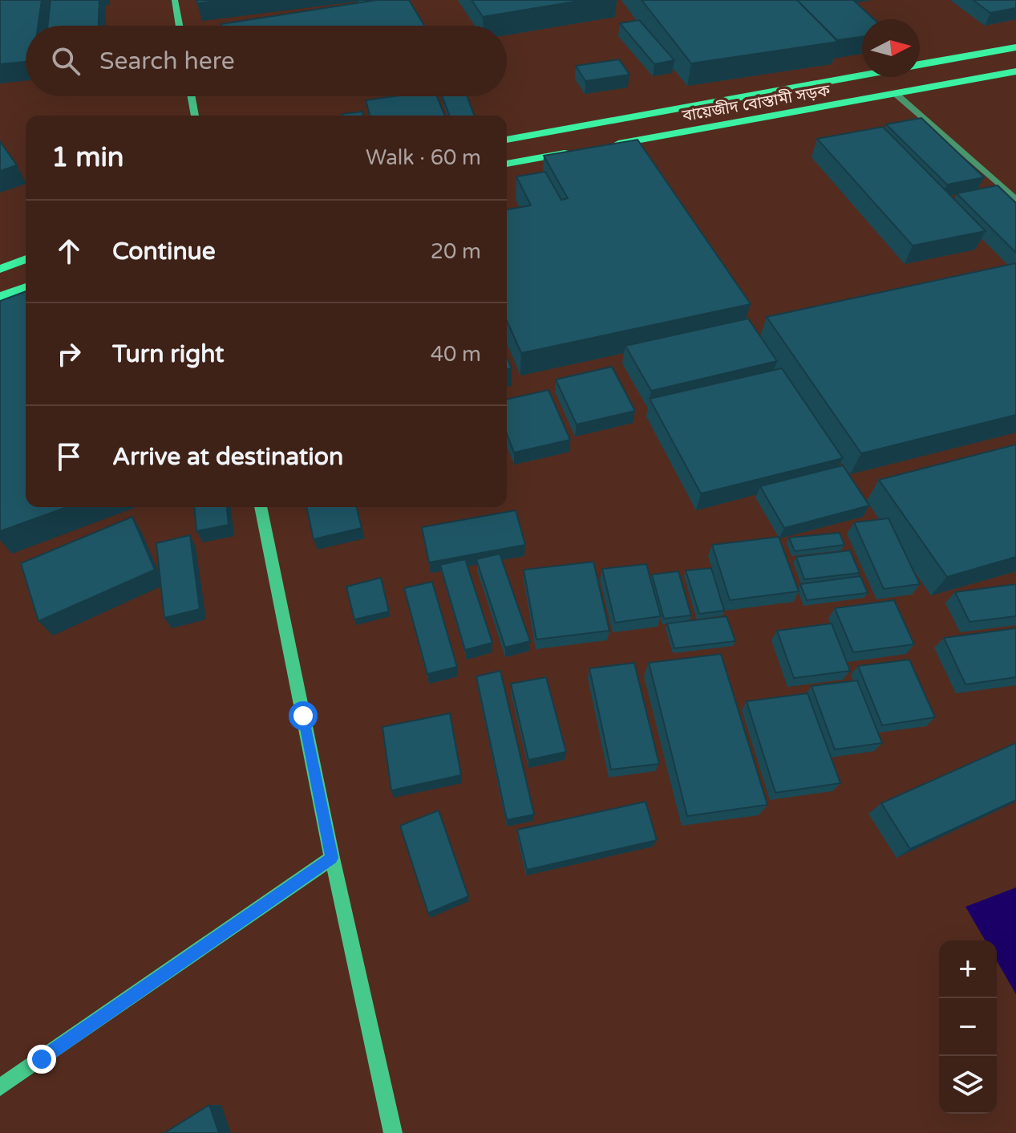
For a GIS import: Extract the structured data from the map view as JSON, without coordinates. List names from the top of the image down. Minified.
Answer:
{"streets":{"main road":["বায়েজীদ বোস্তামী সড়ক"]},"north":"right","page":{"search":"Search here","heading":["1 min","Walk · 60 m"],"list":[["Continue","20 m"],["Turn right","40 m"],"Arrive at destination"],"map_buttons":["+","−"]}}
